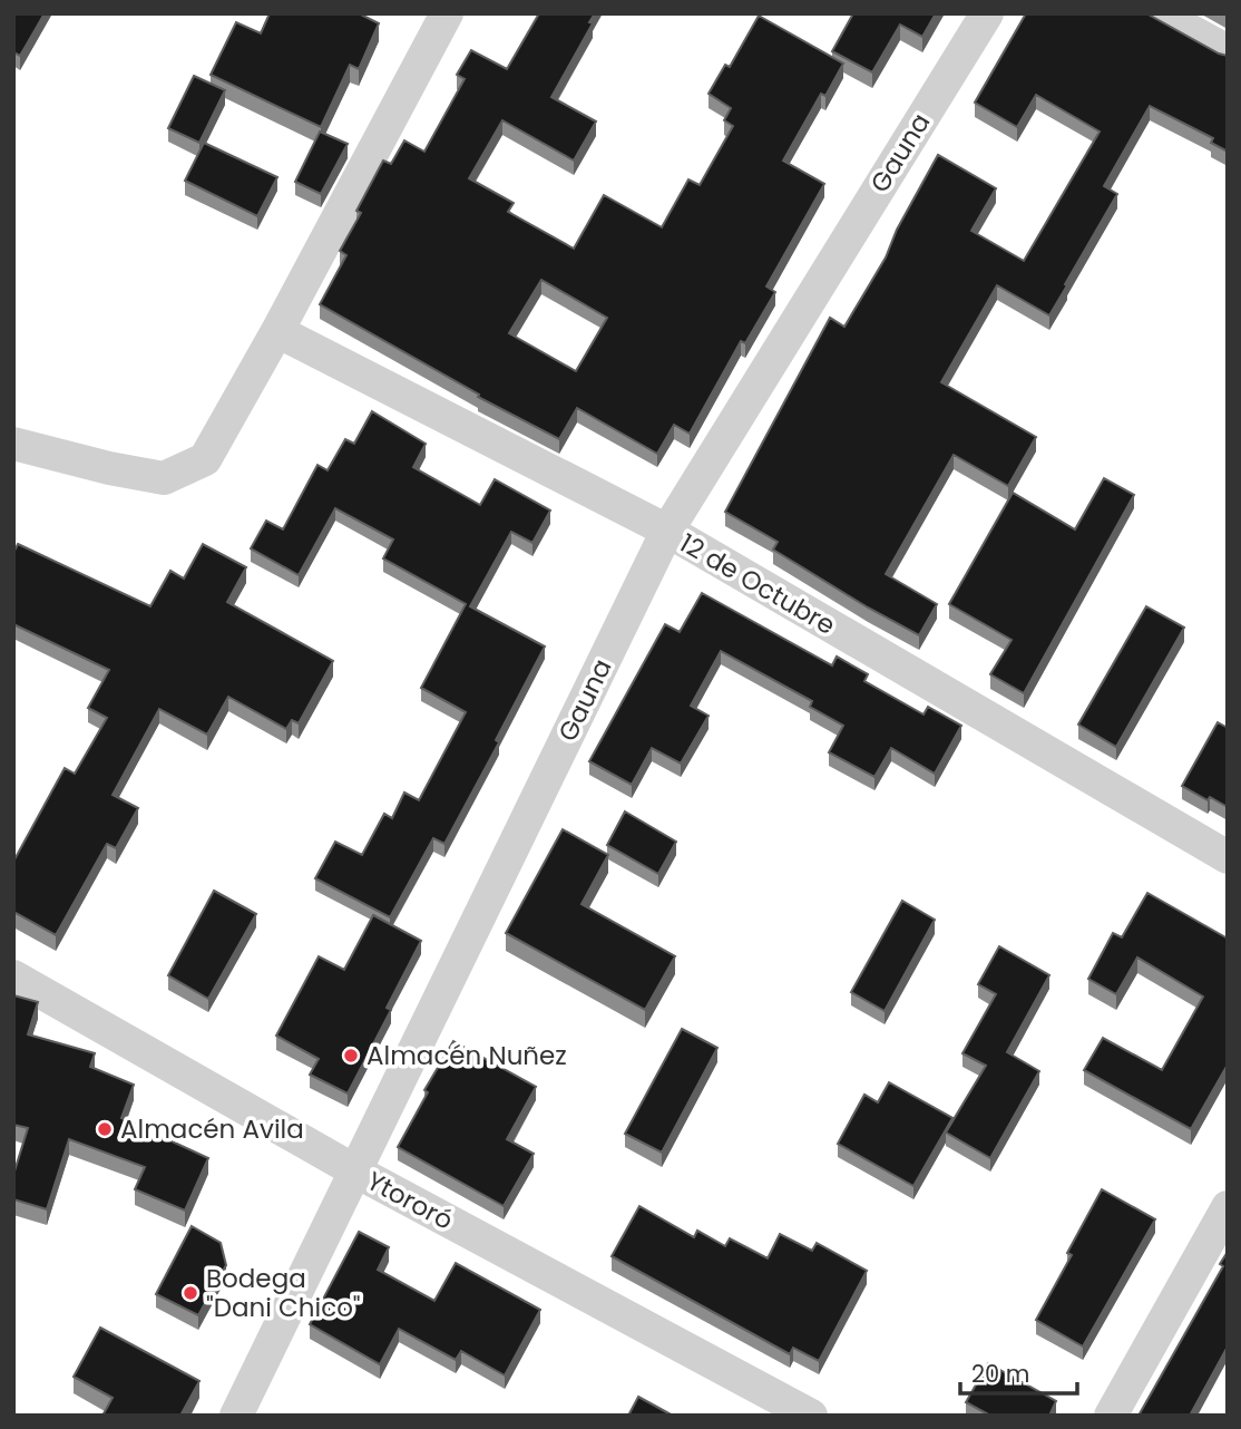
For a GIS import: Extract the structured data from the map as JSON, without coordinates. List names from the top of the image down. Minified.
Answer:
{"streets":{"street":["Gauna","12 de Octubre","Ytororó"]},"crossings":[["Gauna","12 de Octubre"],["Gauna","Ytororó"]],"places":["Almacén Nuñez","Almacén Avila","Bodega \"Dani Chico\""],"scale_bar":"20 m"}
